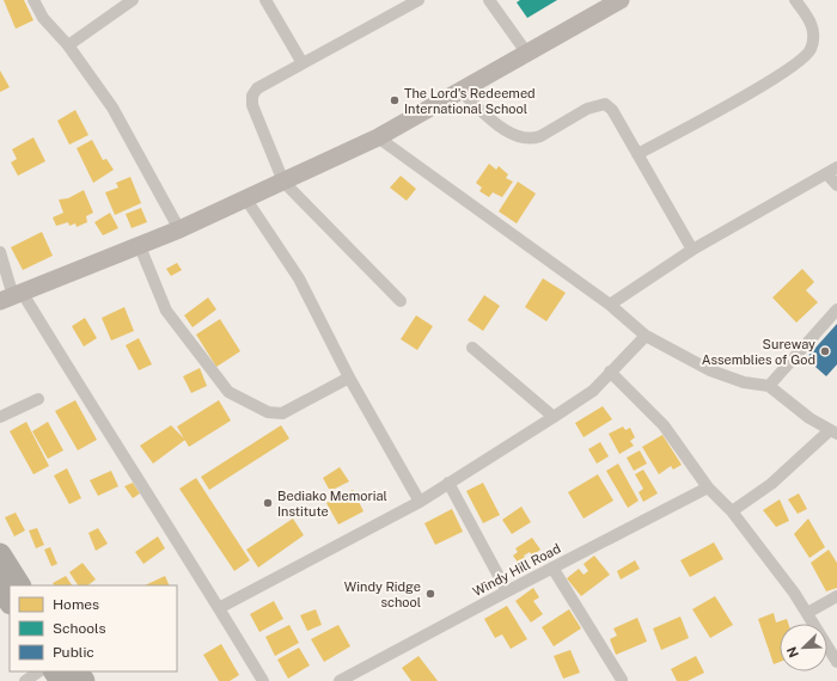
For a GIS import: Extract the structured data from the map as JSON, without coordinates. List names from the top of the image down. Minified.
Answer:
{"streets":{"street":["Windy Hill Road"]},"places":["The Lord's Redeemed International School","Sureway Assemblies of God","Bediako Memorial Institute","Windy Ridge school"],"legend":["Homes","Schools","Public"],"north":"bottom left"}
